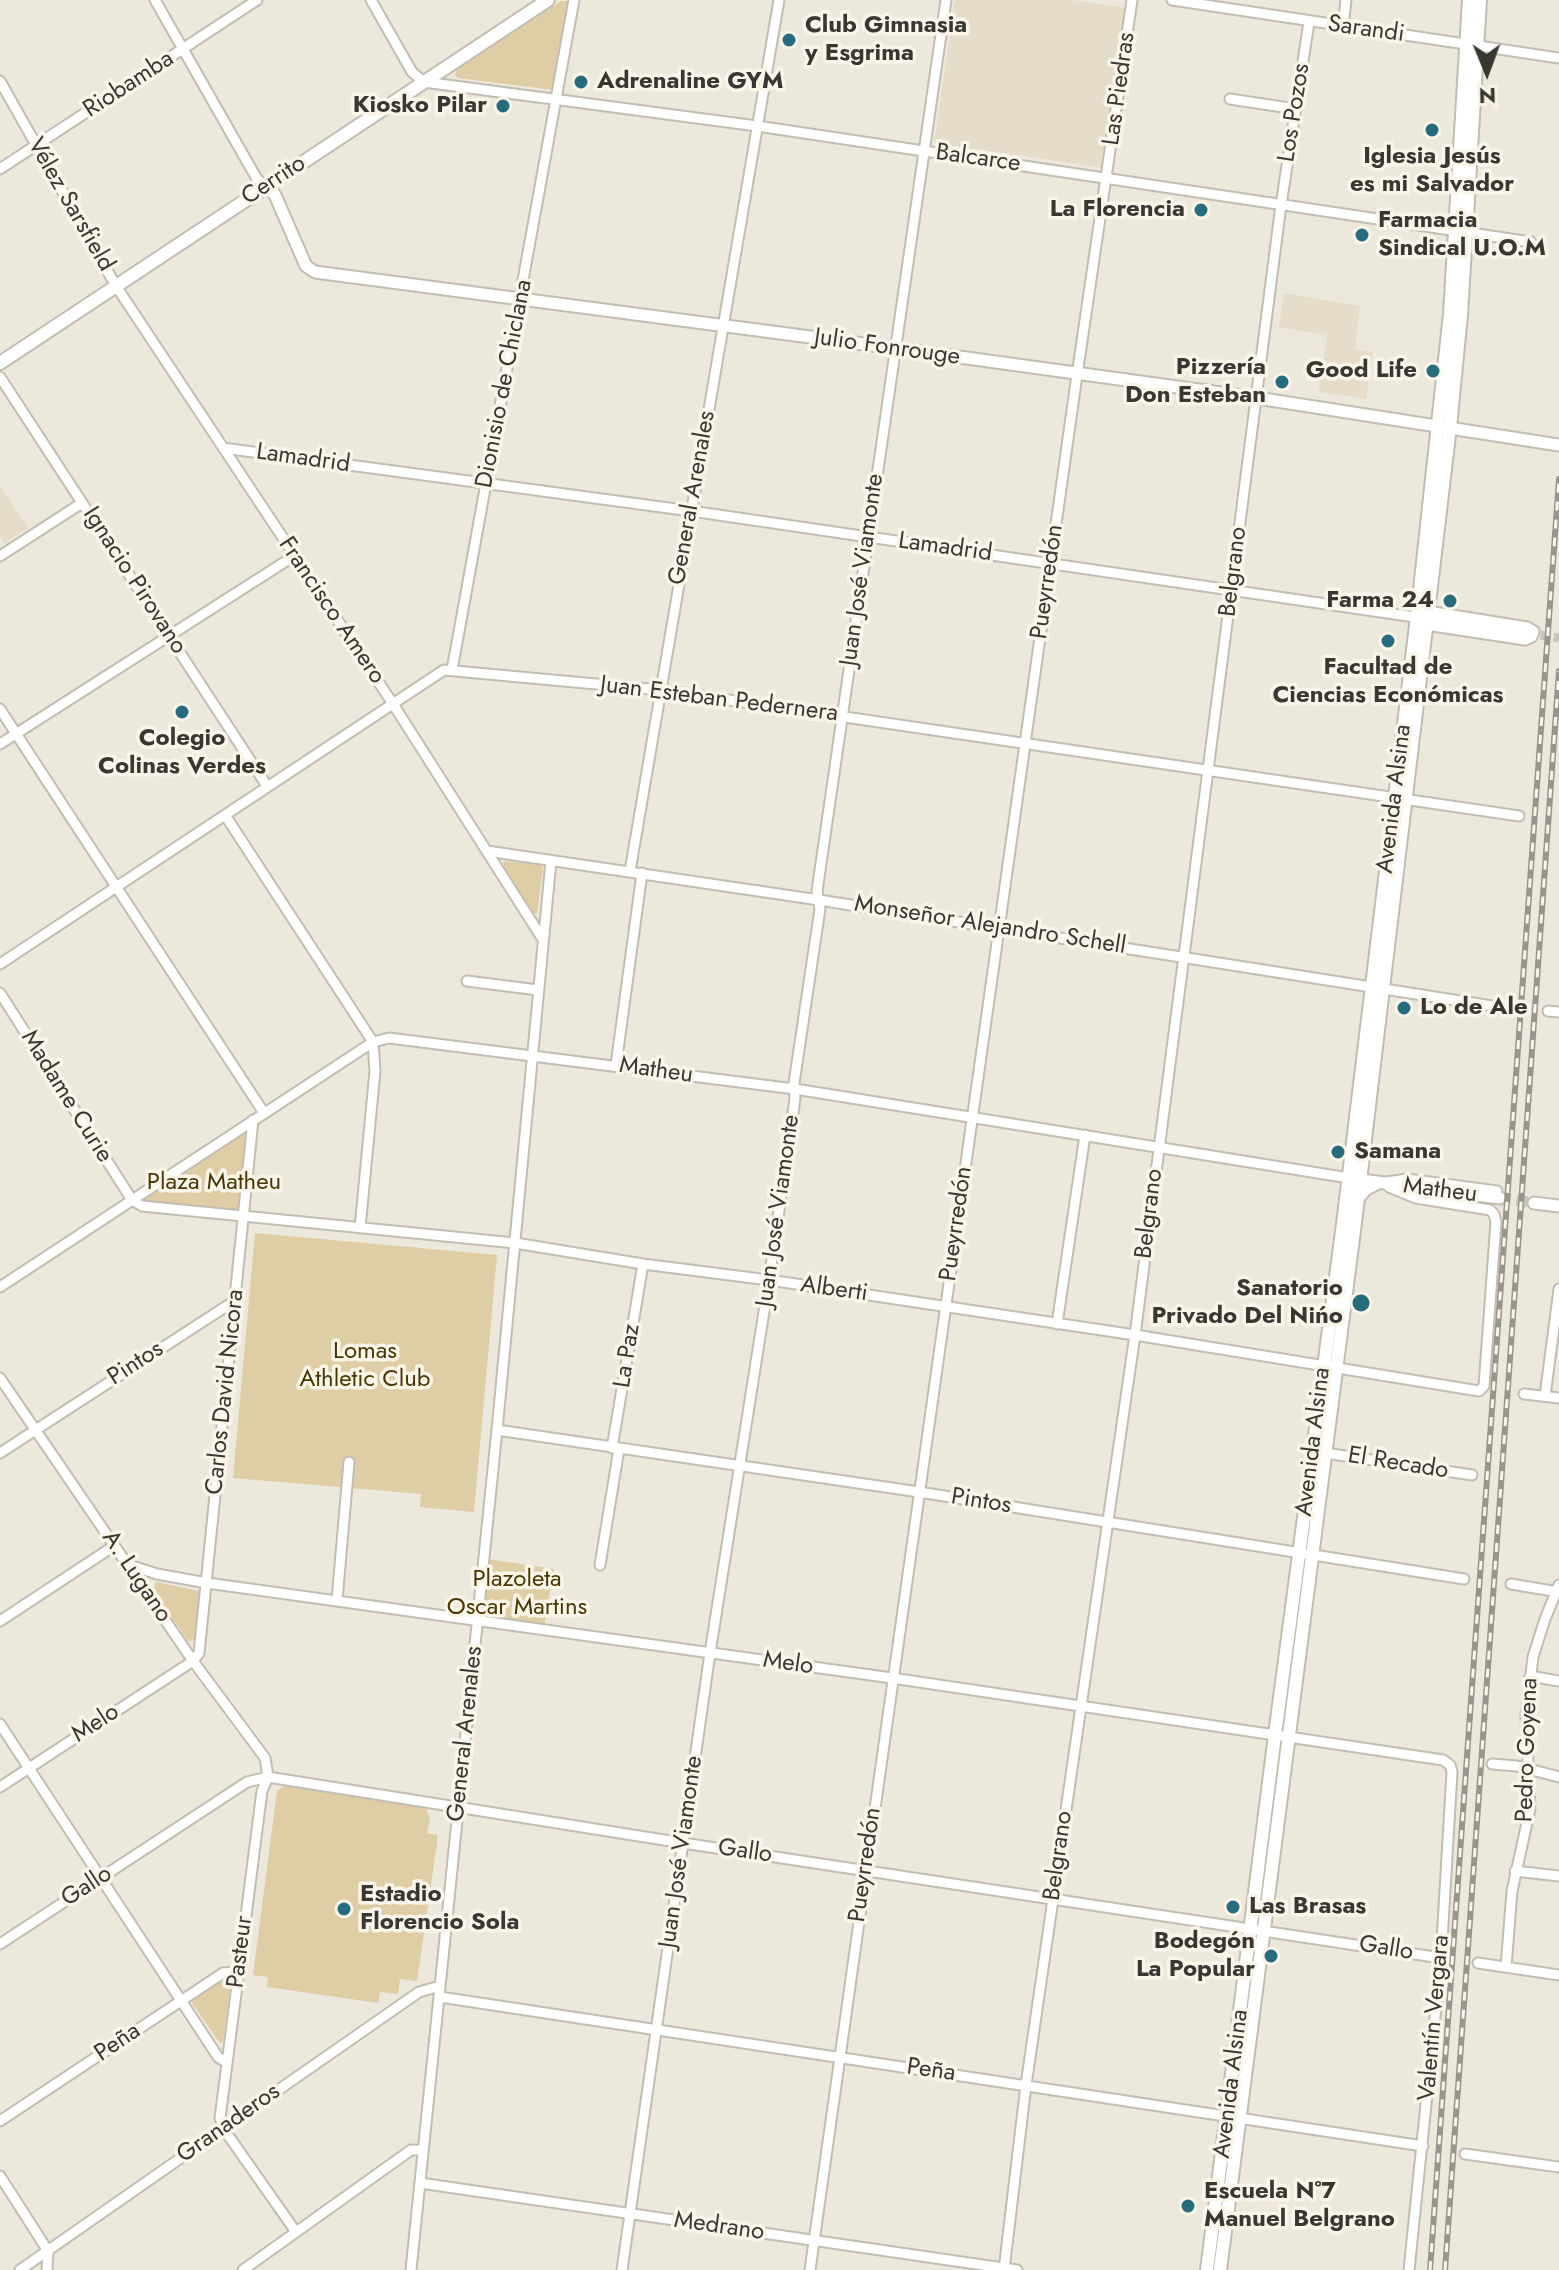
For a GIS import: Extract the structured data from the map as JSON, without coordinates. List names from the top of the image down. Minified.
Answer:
{"streets":{"main road":["Cerrito","Avenida Alsina"],"street":["Sarandi","Riobamba","Las Piedras","Los Pozos","Balcarce","Vélez Sarsfield","Julio Fonrouge","Dionisio de Chiclana","Lamadrid","General Arenales","Juan José Viamonte","Belgrano","Ignacio Pirovano","Pueyrredón","Francisco Amero","Juan Esteban Pedernera","Monseñor Alejandro Schell","Matheu","Madame Curie","Alberti","La Paz","Pintos","Carlos David Nicora","El Recado","A. Lugano","Melo","Pedro Goyena","Gallo","Pasteur","Valentín Vergara","Peña","Granaderos","Medrano"]},"crossings":[["Sarandi","Los Pozos"],["Sarandi","Avenida Alsina"],["Riobamba","Vélez Sarsfield"],["Las Piedras","Balcarce"],["Las Piedras","Pueyrredón"],["Los Pozos","Balcarce"],["Los Pozos","Belgrano"],["Balcarce","Cerrito"],["Balcarce","Dionisio de Chiclana"],["Balcarce","General Arenales"],["Balcarce","Juan José Viamonte"],["Balcarce","Belgrano"],["Balcarce","Pueyrredón"],["Balcarce","Avenida Alsina"],["Cerrito","Vélez Sarsfield"],["Cerrito","Julio Fonrouge"],["Cerrito","Francisco Amero"],["Vélez Sarsfield","Francisco Amero"],["Julio Fonrouge","Dionisio de Chiclana"],["Julio Fonrouge","General Arenales"],["Julio Fonrouge","Juan José Viamonte"],["Julio Fonrouge","Belgrano"],["Julio Fonrouge","Pueyrredón"],["Julio Fonrouge","Avenida Alsina"],["Dionisio de Chiclana","Lamadrid"],["Dionisio de Chiclana","Juan Esteban Pedernera"],["Lamadrid","General Arenales"],["Lamadrid","Juan José Viamonte"],["Lamadrid","Belgrano"],["Lamadrid","Pueyrredón"],["Lamadrid","Francisco Amero"],["Lamadrid","Avenida Alsina"],["General Arenales","Juan Esteban Pedernera"],["General Arenales","Monseñor Alejandro Schell"],["General Arenales","Matheu"],["General Arenales","Alberti"],["General Arenales","Pintos"],["General Arenales","Melo"],["General Arenales","Gallo"],["General Arenales","Peña"],["General Arenales","Granaderos"],["General Arenales","Medrano"],["Juan José Viamonte","Juan Esteban Pedernera"],["Juan José Viamonte","Monseñor Alejandro Schell"],["Juan José Viamonte","Matheu"],["Juan José Viamonte","Alberti"],["Juan José Viamonte","Pintos"],["Juan José Viamonte","Melo"],["Juan José Viamonte","Gallo"],["Juan José Viamonte","Peña"],["Juan José Viamonte","Medrano"],["Belgrano","Juan Esteban Pedernera"],["Belgrano","Monseñor Alejandro Schell"],["Belgrano","Matheu"],["Belgrano","Alberti"],["Belgrano","Pintos"],["Belgrano","Melo"],["Belgrano","Gallo"],["Belgrano","Peña"],["Belgrano","Medrano"],["Pueyrredón","Juan Esteban Pedernera"],["Pueyrredón","Monseñor Alejandro Schell"],["Pueyrredón","Matheu"],["Pueyrredón","Alberti"],["Pueyrredón","Pintos"],["Pueyrredón","Melo"],["Pueyrredón","Gallo"],["Pueyrredón","Peña"],["Pueyrredón","Medrano"],["Francisco Amero","Monseñor Alejandro Schell"],["Juan Esteban Pedernera","Avenida Alsina"],["Avenida Alsina","Monseñor Alejandro Schell"],["Avenida Alsina","Matheu"],["Avenida Alsina","Alberti"],["Avenida Alsina","Pintos"],["Avenida Alsina","El Recado"],["Avenida Alsina","Melo"],["Avenida Alsina","Gallo"],["Avenida Alsina","Peña"],["Matheu","Alberti"],["Madame Curie","Alberti"],["Alberti","La Paz"],["Alberti","Carlos David Nicora"],["La Paz","Pintos"],["Pintos","Carlos David Nicora"],["Pintos","A. Lugano"],["Carlos David Nicora","A. Lugano"],["Carlos David Nicora","Melo"],["A. Lugano","Melo"],["A. Lugano","Gallo"],["A. Lugano","Pasteur"],["Melo","Valentín Vergara"],["Gallo","Pasteur"],["Gallo","Valentín Vergara"],["Pasteur","Peña"],["Pasteur","Granaderos"],["Valentín Vergara","Peña"]],"parks":["Plaza Matheu","Lomas Athletic Club","Plazoleta Oscar Martins"],"places":["Club Gimnasia y Esgrima","Adrenaline GYM","Kiosko Pilar","Iglesia Jesús es mi Salvador","La Florencia","Farmacia Sindical U.O.M","Good Life","Pizzería Don Esteban","Farma 24","Facultad de Ciencias Económicas","Colegio Colinas Verdes","Lo de Ale","Samana","Sanatorio Privado Del Nińo","Las Brasas","Estadio Florencio Sola","Bodegón La Popular","Escuela Nº7 Manuel Belgrano"],"north":"bottom"}
